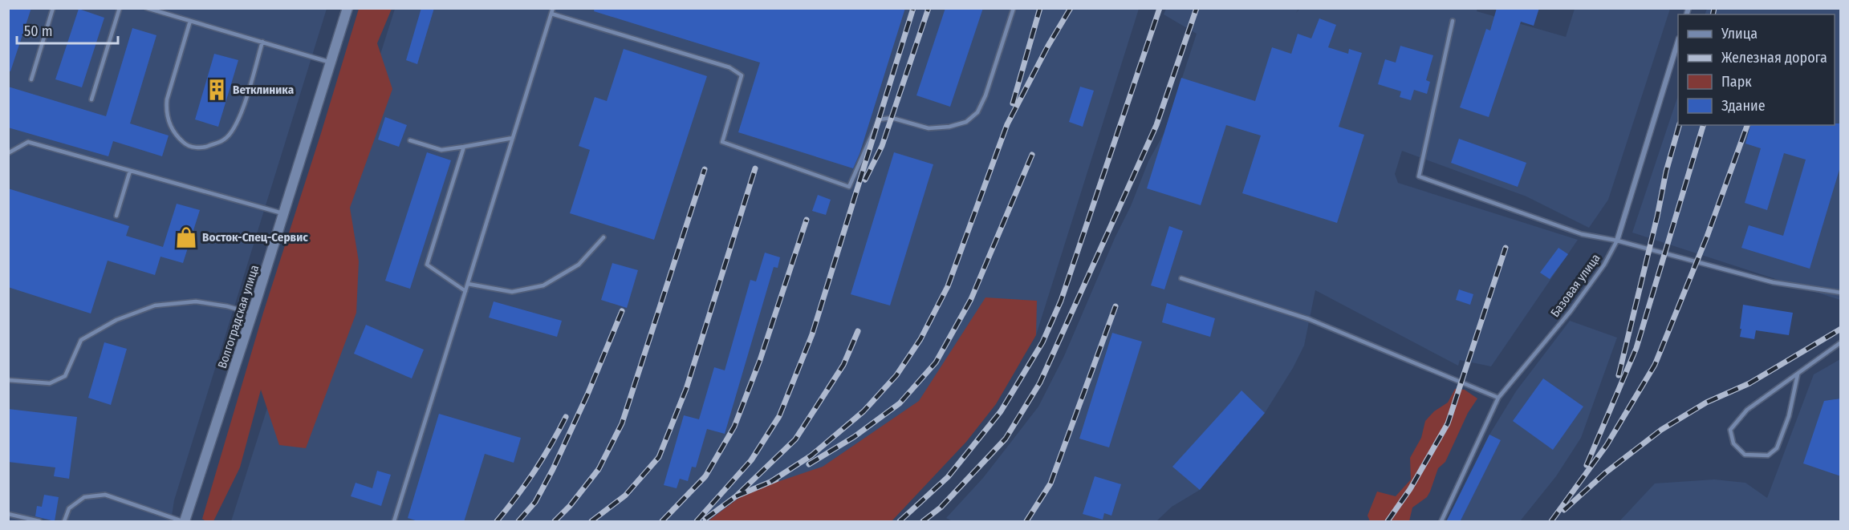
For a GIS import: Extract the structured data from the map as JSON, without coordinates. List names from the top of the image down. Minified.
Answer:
{"streets":{"main road":["Волгоградская улица"],"street":["Базовая улица"]},"places":{"building":["Ветклиника"],"shop":["Восток-Спец-Сервис"]},"legend":["Улица","Железная дорога","Парк","Здание"],"scale_bar":"50 m"}
